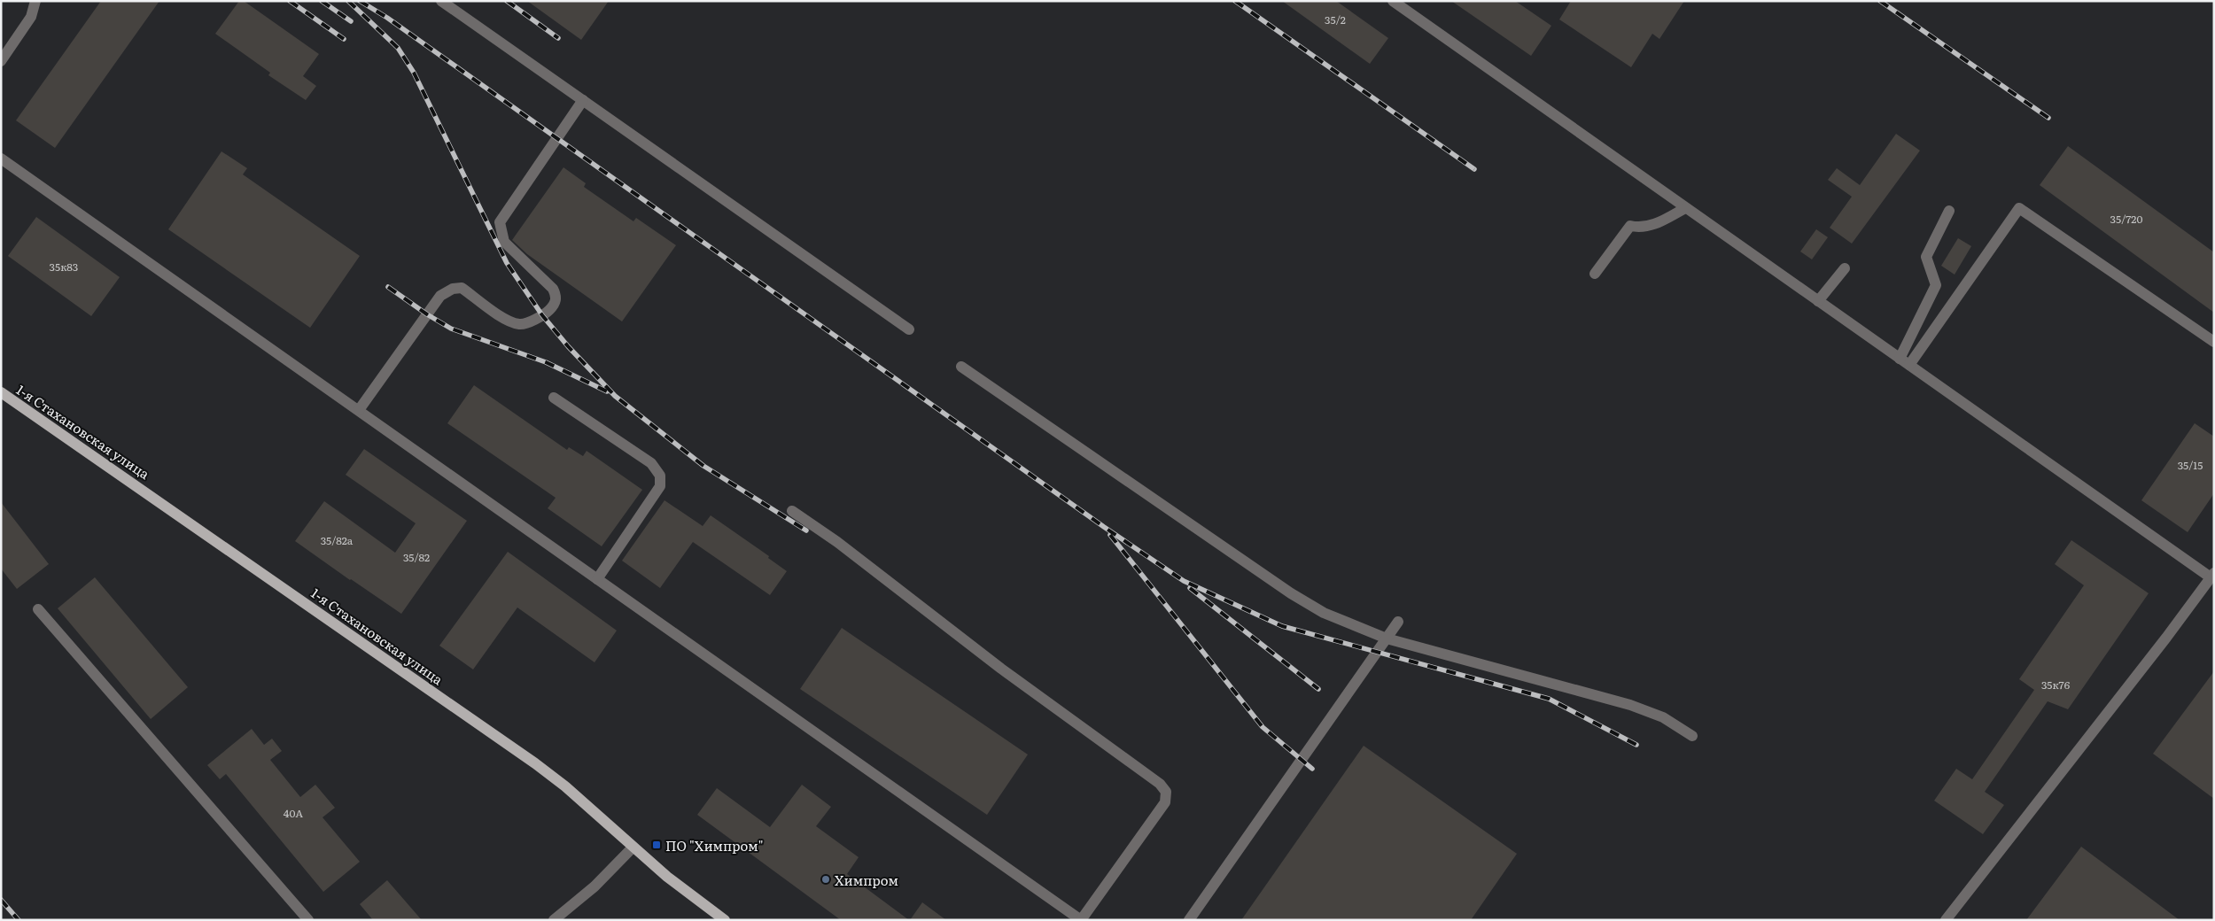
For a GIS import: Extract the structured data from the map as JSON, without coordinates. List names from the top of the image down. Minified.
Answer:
{"streets":{"main road":["1-я Стахановская улица"]},"places":{"transit":["ПО \"Химпром\""],"other":["Химпром"]},"house_numbers":["35/2","35/720","35к83","35/15","35/82а","35/82","35к76","40А"]}
